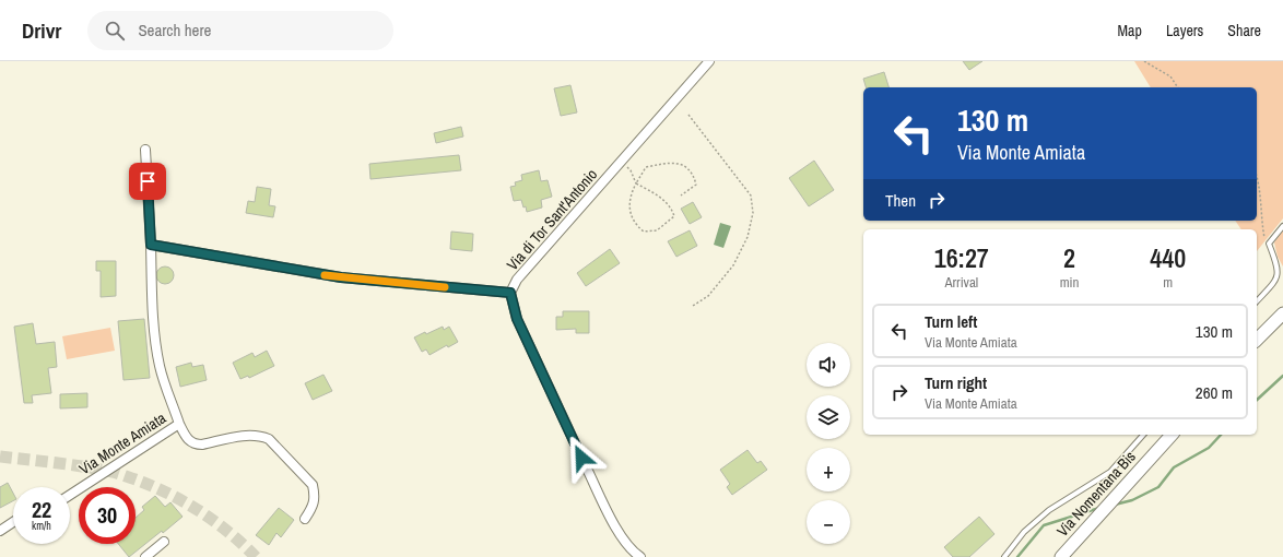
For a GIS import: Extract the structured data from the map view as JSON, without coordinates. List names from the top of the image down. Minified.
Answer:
{"streets":{"main road":["Via Nomentana Bis"],"street":["Via di Tor Sant'Antonio","Via Monte Amiata"]},"page":{"header":"Drivr","search":"Search here","nav":["Map","Layers","Share"],"turn":["130 m","Via Monte Amiata"],"then":"Then","eta":["16:27","Arrival","2","min","440","m"],"list":[{"name":"Turn left","note":"Via Monte Amiata","value":"130 m"},{"name":"Turn right","note":"Via Monte Amiata","value":"260 m"}],"map_buttons":["+","−"],"speed":"22 km/h","limit":"30"}}
